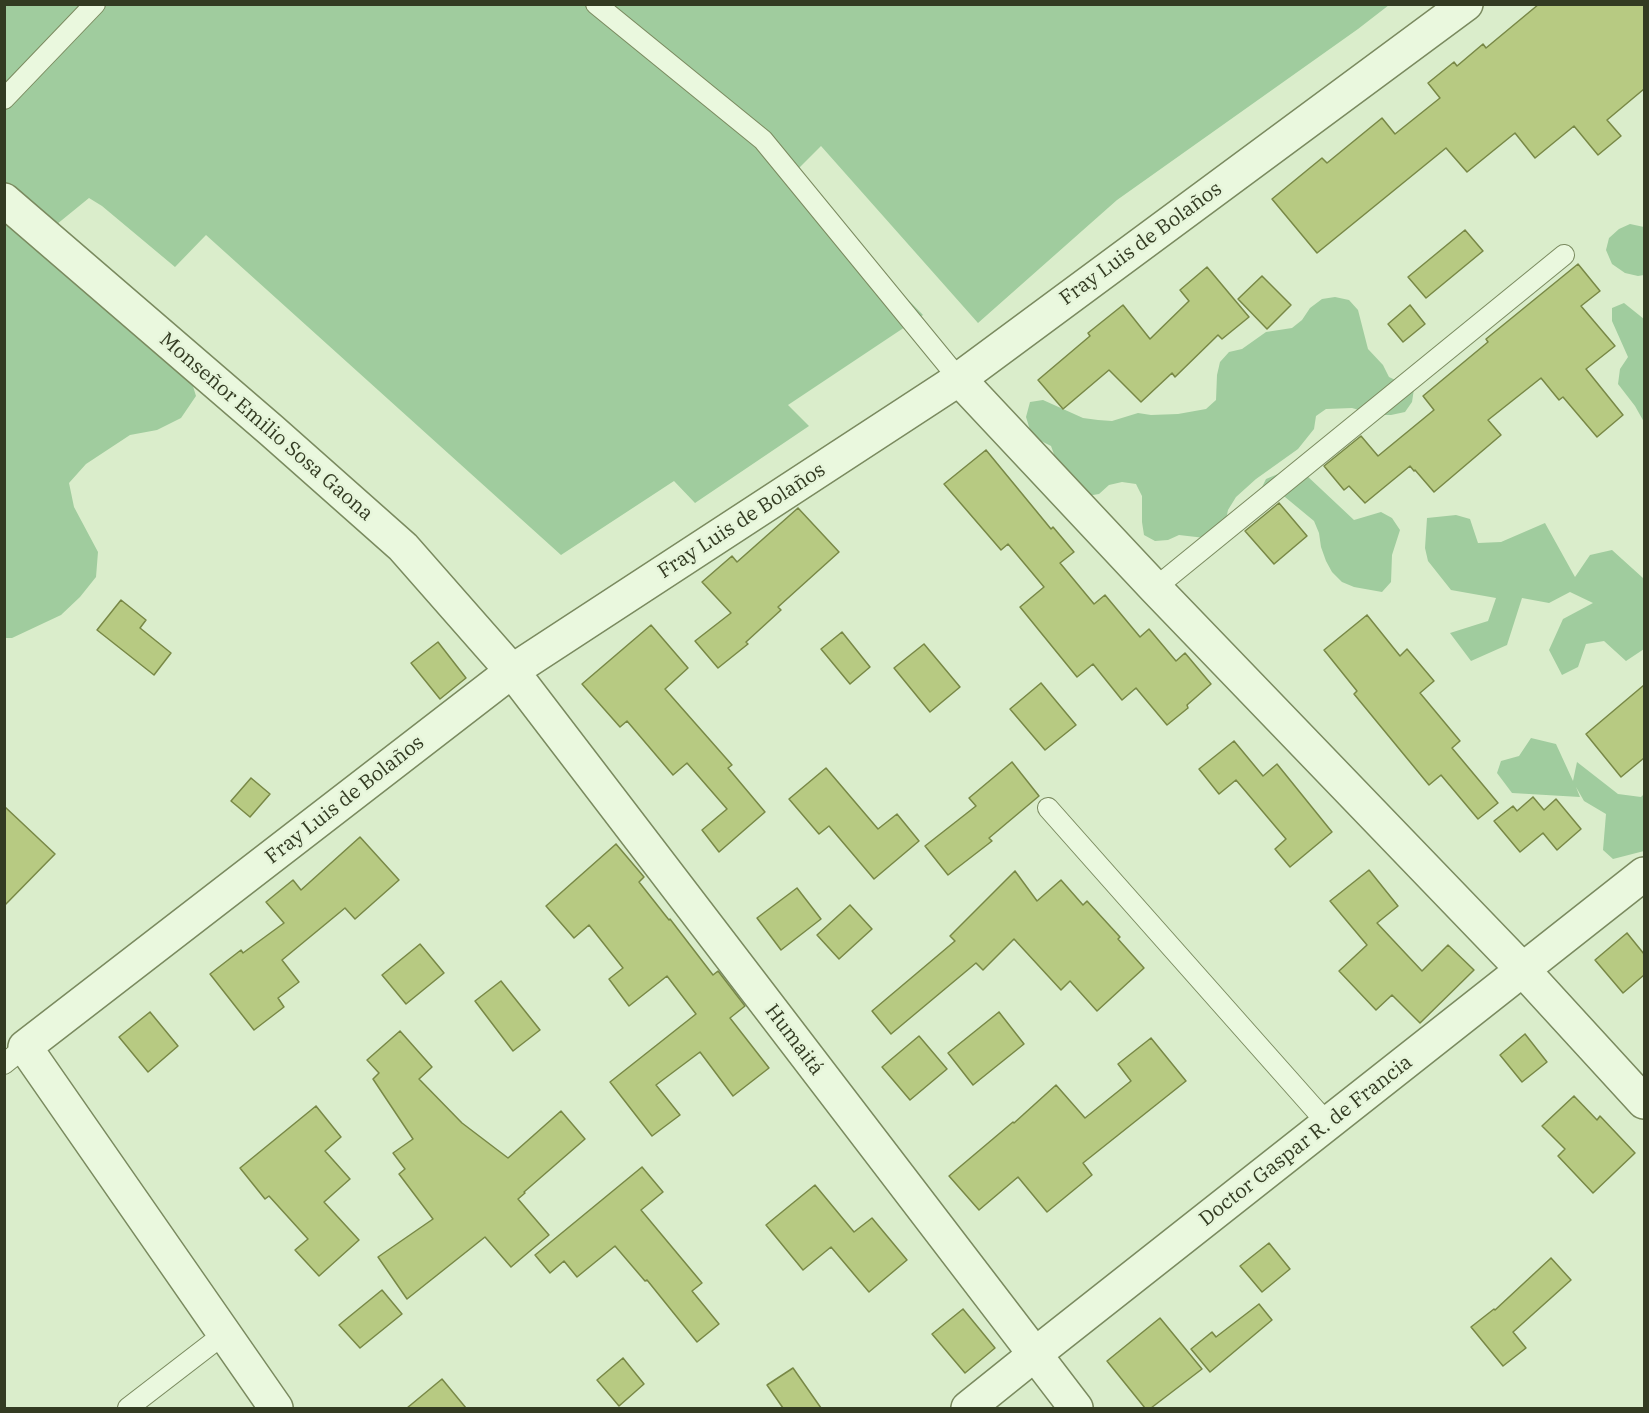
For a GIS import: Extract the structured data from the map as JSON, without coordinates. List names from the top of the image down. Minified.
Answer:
{"streets":{"street":["Fray Luis de Bolaños","Monseñor Emilio Sosa Gaona","Humaitá","Doctor Gaspar R. de Francia"]},"crossings":[["Fray Luis de Bolaños","Monseñor Emilio Sosa Gaona"],["Fray Luis de Bolaños","Humaitá"],["Monseñor Emilio Sosa Gaona","Humaitá"],["Humaitá","Doctor Gaspar R. de Francia"]]}
